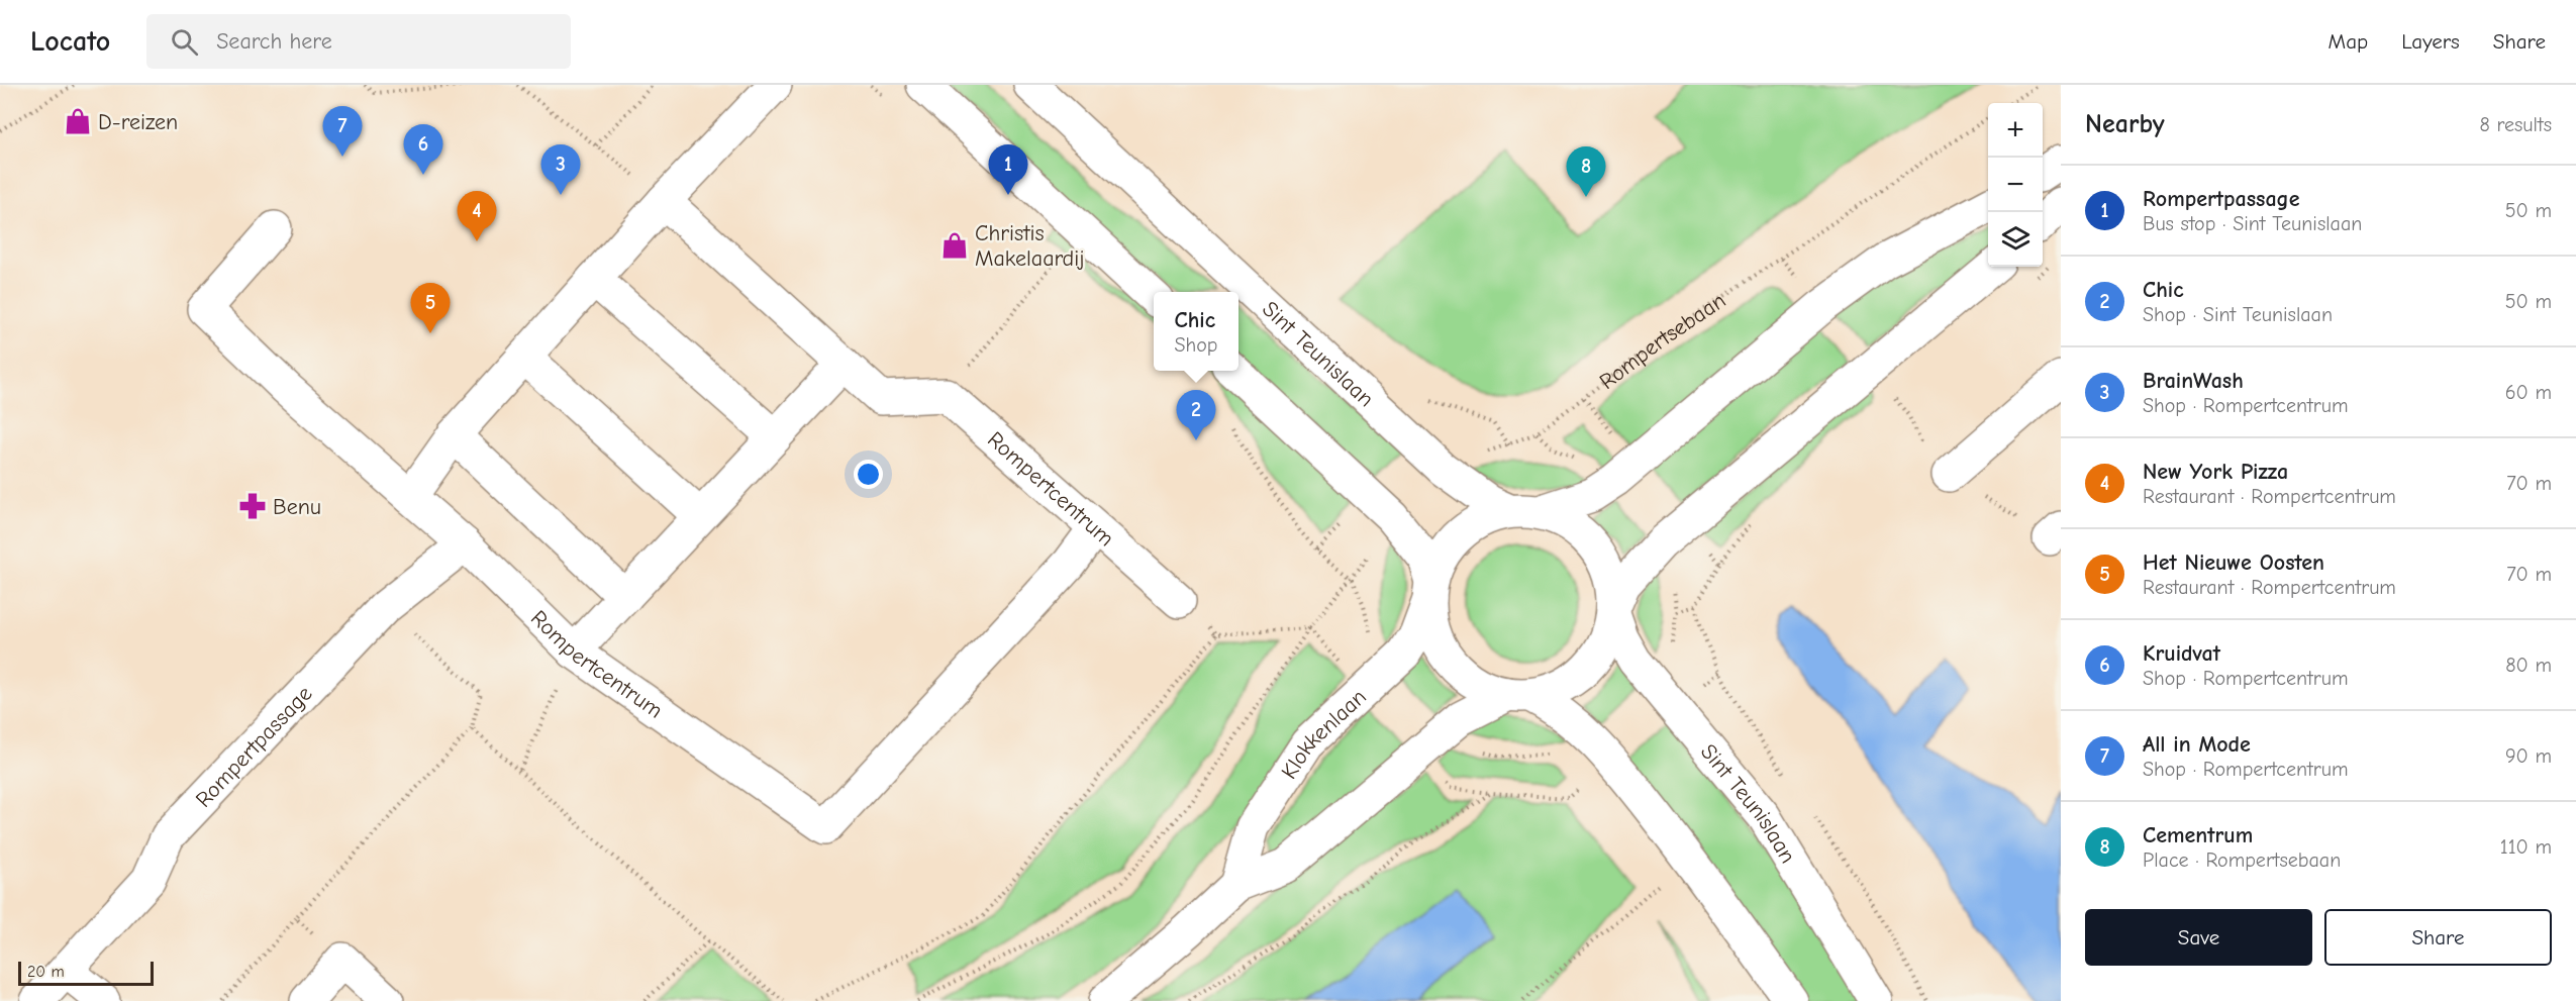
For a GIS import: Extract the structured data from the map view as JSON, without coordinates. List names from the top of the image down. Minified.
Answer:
{"streets":{"street":["Sint Teunislaan","Rompertcentrum","Klokkenlaan","Rompertpassage"],"path":["Rompertsebaan"]},"crossings":[["Rompertsebaan","Sint Teunislaan"],["Sint Teunislaan","Klokkenlaan"],["Rompertcentrum","Rompertpassage"]],"places":{"shop":["D-reizen","Christis Makelaardij"],"pharmacy":["Benu"]},"scale_bar":"20 m","page":{"header":"Locato","search":"Search here","nav":["Map","Layers","Share"],"heading":["Nearby","8 results"],"map_buttons":["+","−"],"pins":["7","6","1","3","8","4","5","2"],"list":[{"mark":"1","name":"Rompertpassage","note":"Bus stop · Sint Teunislaan","value":"50 m"},{"mark":"2","name":"Chic","note":"Shop · Sint Teunislaan","value":"50 m"},{"mark":"3","name":"BrainWash","note":"Shop · Rompertcentrum","value":"60 m"},{"mark":"4","name":"New York Pizza","note":"Restaurant · Rompertcentrum","value":"70 m"},{"mark":"5","name":"Het Nieuwe Oosten","note":"Restaurant · Rompertcentrum","value":"70 m"},{"mark":"6","name":"Kruidvat","note":"Shop · Rompertcentrum","value":"80 m"},{"mark":"7","name":"All in Mode","note":"Shop · Rompertcentrum","value":"90 m"},{"mark":"8","name":"Cementrum","note":"Place · Rompertsebaan","value":"110 m"}],"popup":["Chic","Shop"],"buttons":["Save","Share"],"scale":"20 m"}}
